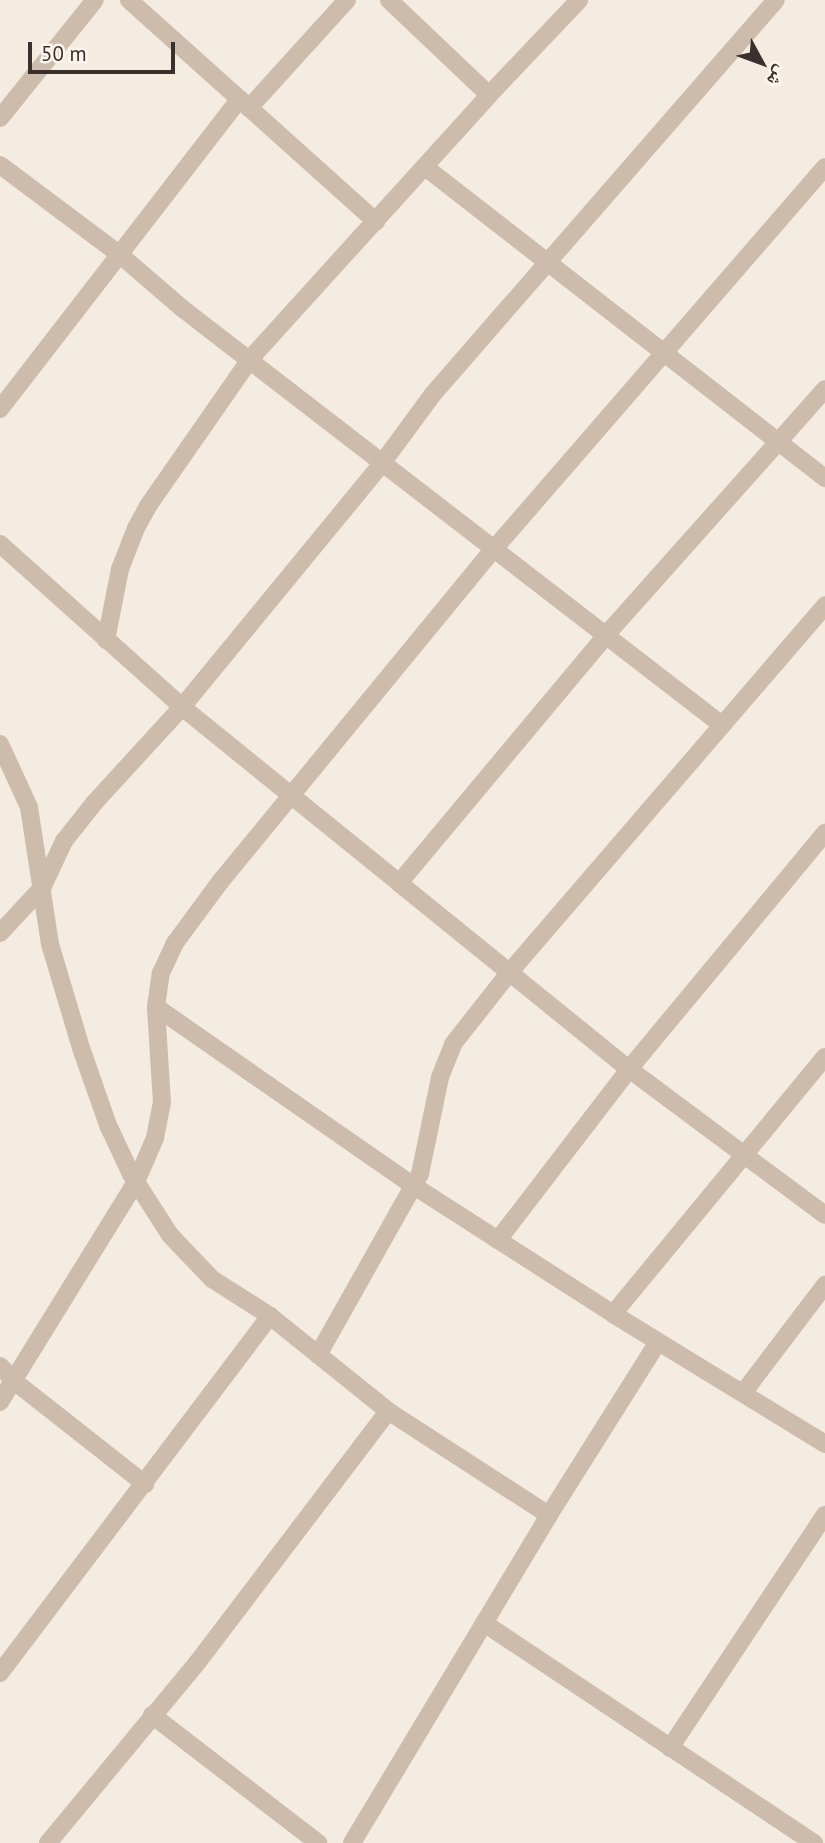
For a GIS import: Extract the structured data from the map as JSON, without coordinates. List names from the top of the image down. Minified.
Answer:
{"scale_bar":"50 m","north":"bottom right"}
